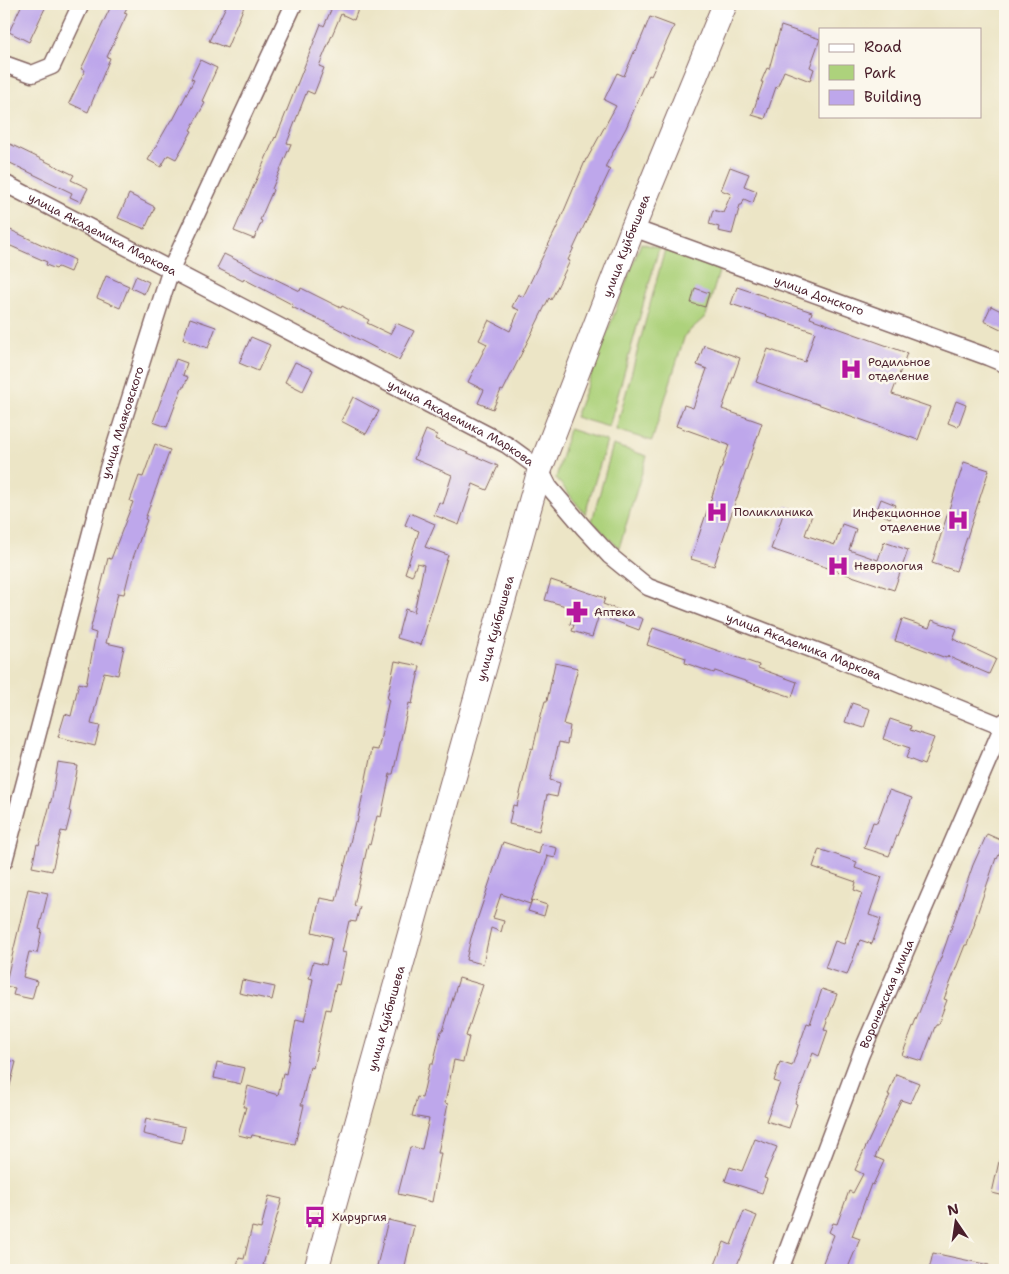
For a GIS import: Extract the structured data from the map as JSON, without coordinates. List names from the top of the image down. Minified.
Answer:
{"streets":{"street":["улица Академика Маркова","улица Куйбышева","улица Донского","улица Маяковского","Воронежская улица"]},"crossings":[["улица Академика Маркова","улица Куйбышева"],["улица Академика Маркова","улица Маяковского"],["улица Академика Маркова","Воронежская улица"],["улица Куйбышева","улица Донского"]],"places":{"hospital":["Родильное отделение","Поликлиника","Инфекционное отделение","Неврология"],"pharmacy":["Аптека"],"bus stop":["Хирургия"]},"legend":["Road","Park","Building"],"north":"top"}
